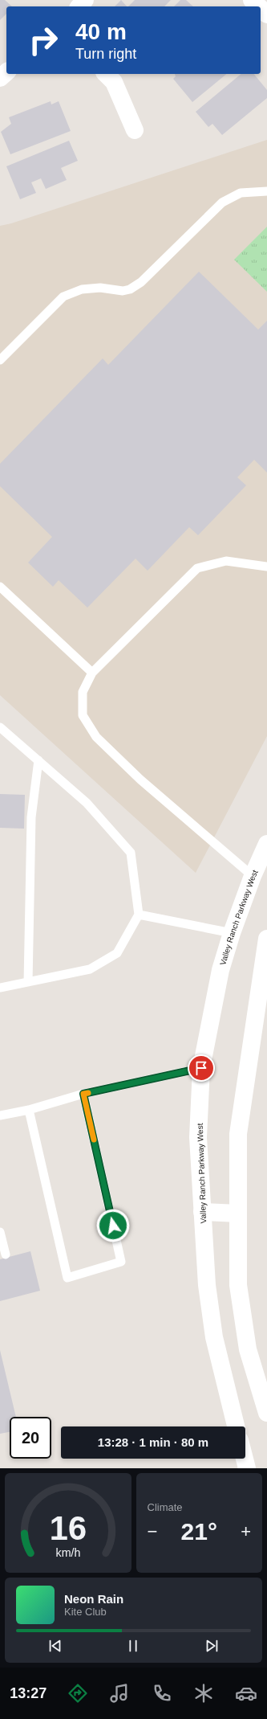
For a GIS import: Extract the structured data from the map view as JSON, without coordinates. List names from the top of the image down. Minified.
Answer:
{"streets":{"main road":["Valley Ranch Parkway West"]},"page":{"turn":["40 m","Turn right"],"limit":"20","trip":"13:28 · 1 min · 80 m","tile":"Climate","heat":["−","21°","+"],"song":["Neon Rain","Kite Club"],"tabs":"13:27","gauge":["16","km/h"]}}
